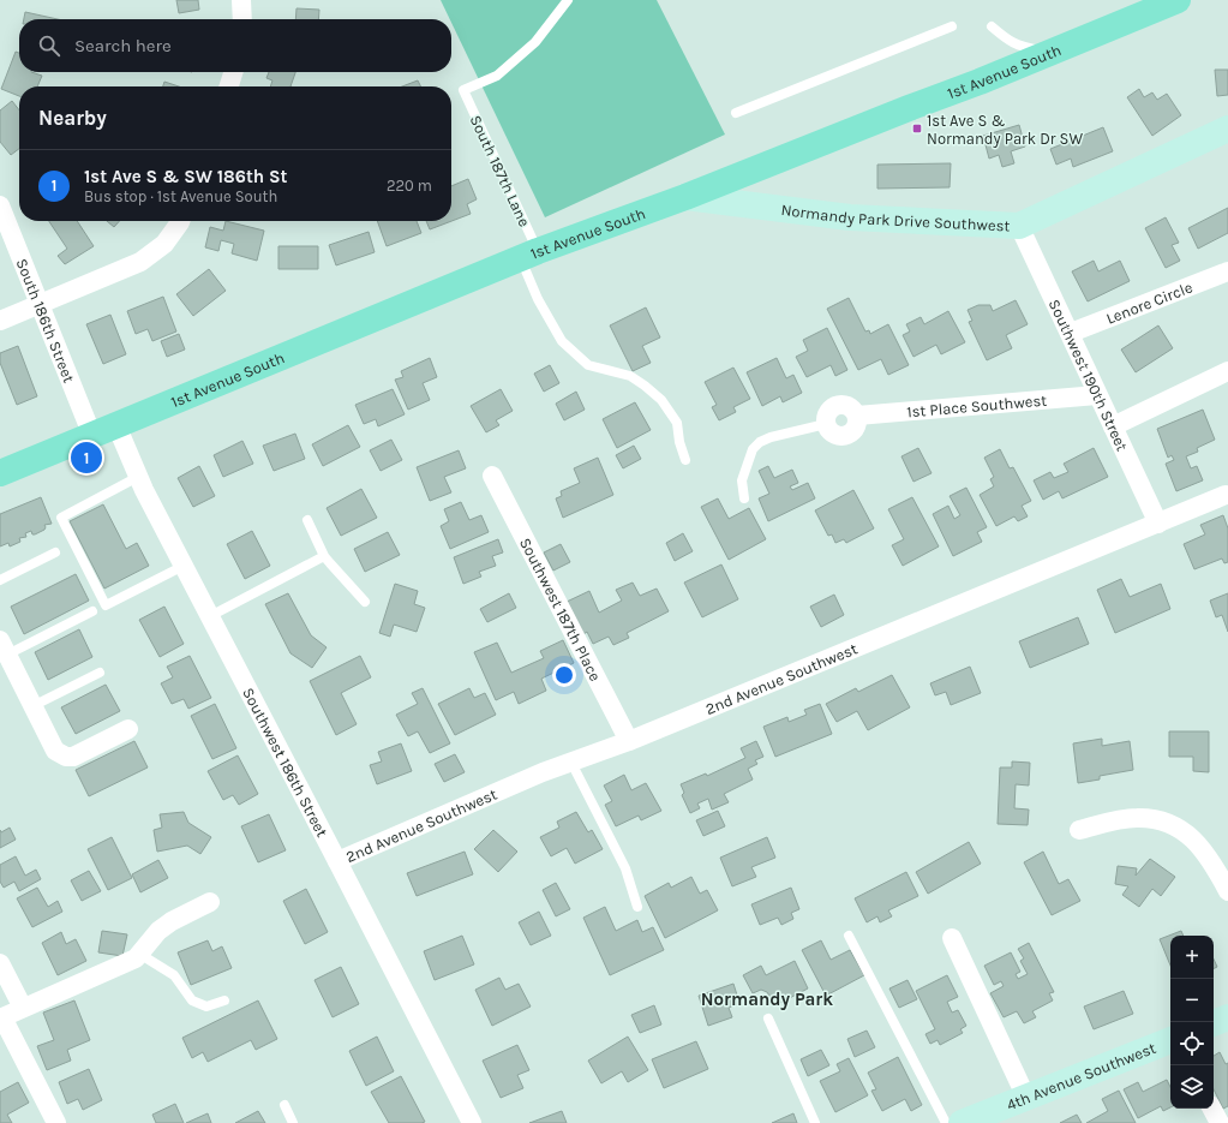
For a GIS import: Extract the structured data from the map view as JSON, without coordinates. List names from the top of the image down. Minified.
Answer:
{"streets":{"main road":["1st Avenue South"],"street":["Normandy Park Drive Southwest","Lenore Circle","South 186th Street","Southwest 190th Street","1st Place Southwest","Southwest 187th Place","2nd Avenue Southwest","Southwest 186th Street","4th Avenue Southwest"],"lane":["South 187th Lane"]},"crossings":[["1st Avenue South","South 187th Lane"],["1st Avenue South","Normandy Park Drive Southwest"],["1st Avenue South","South 186th Street"],["1st Avenue South","Southwest 186th Street"],["Normandy Park Drive Southwest","Southwest 190th Street"],["Lenore Circle","Southwest 190th Street"],["Southwest 190th Street","1st Place Southwest"],["Southwest 190th Street","2nd Avenue Southwest"],["Southwest 187th Place","2nd Avenue Southwest"],["2nd Avenue Southwest","Southwest 186th Street"]],"districts":["Normandy Park"],"places":{"transit":["1st Ave S & Normandy Park Dr SW"]},"page":{"search":"Search here","heading":"Nearby","list":[{"mark":"1","name":"1st Ave S & SW 186th St","note":"Bus stop · 1st Avenue South","value":"220 m"}],"pins":"1","map_buttons":["+","−"]}}
